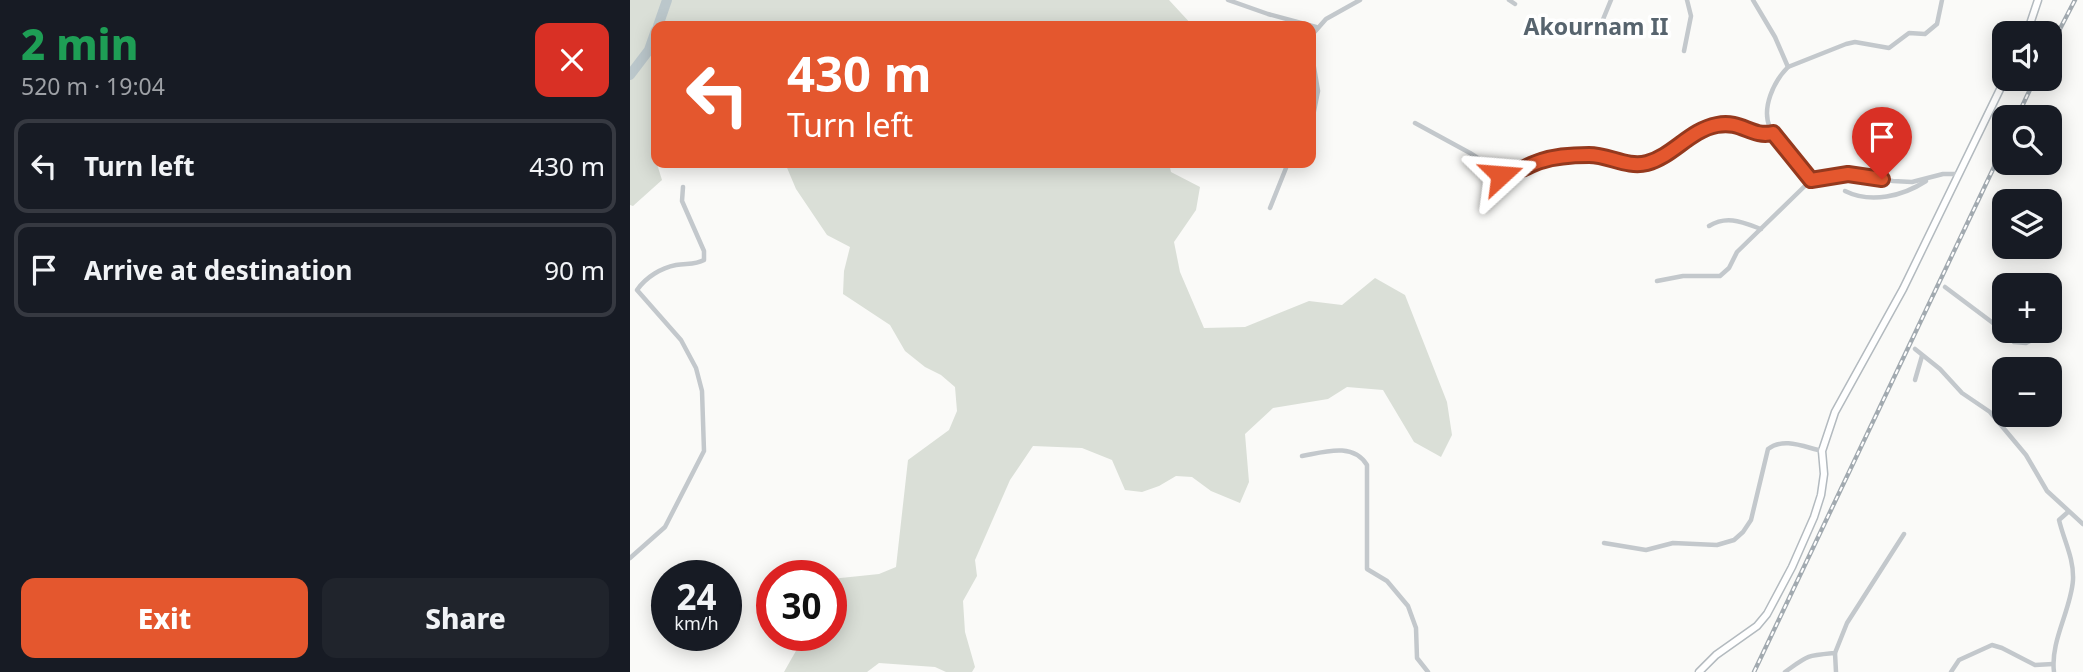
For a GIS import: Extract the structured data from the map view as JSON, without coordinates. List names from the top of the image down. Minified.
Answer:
{"districts":["Akournam II"],"page":{"heading":["2 min","520 m · 19:04"],"map_buttons":["+","−"],"turn":["430 m","Turn left"],"list":[{"name":"Turn left","value":"430 m"},{"name":"Arrive at destination","value":"90 m"}],"speed":"24 km/h","limit":"30","buttons":["Exit","Share"]}}
